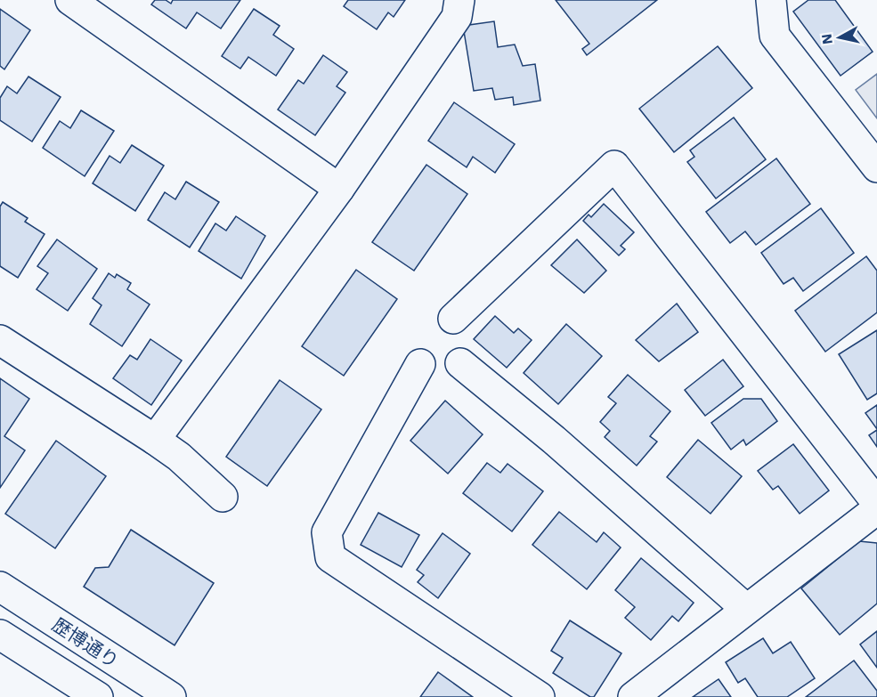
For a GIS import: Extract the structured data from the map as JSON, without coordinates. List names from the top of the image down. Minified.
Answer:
{"streets":{"street":["歴博通り"]},"north":"left"}
